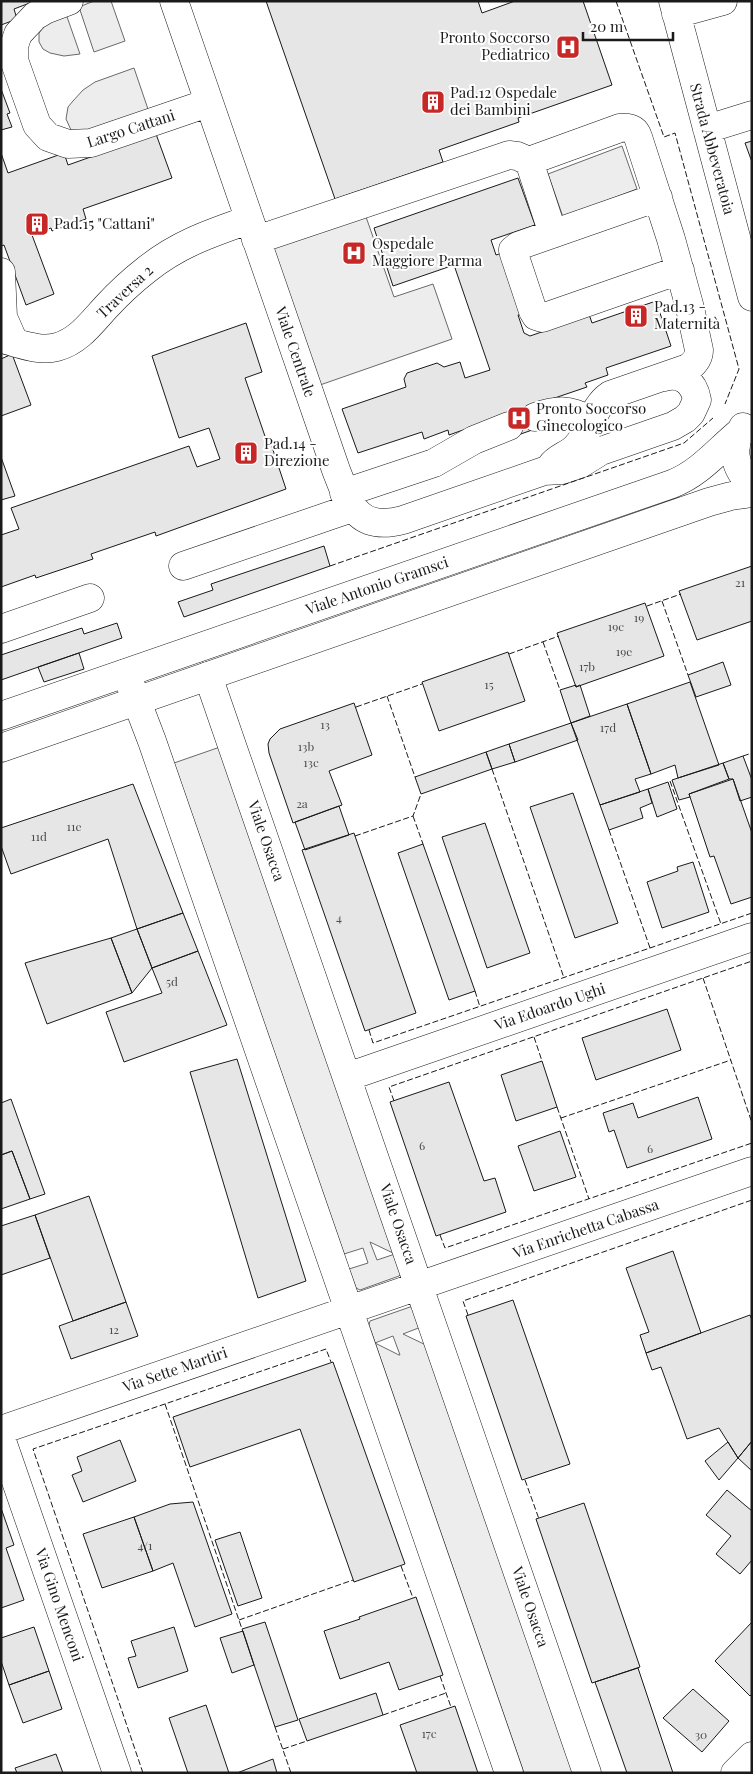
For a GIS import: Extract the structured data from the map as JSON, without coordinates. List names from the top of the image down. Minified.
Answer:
{"streets":{"street":["Largo Cattani","Strada Abbeveratoia","Traversa 2","Viale Centrale","Viale Antonio Gramsci","Viale Osacca","Via Edoardo Ughi","Via Enrichetta Cabassa","Via Sette Martiri","Via Gino Menconi"]},"crossings":[["Largo Cattani","Viale Centrale"],["Traversa 2","Viale Centrale"],["Viale Antonio Gramsci","Viale Osacca"],["Viale Osacca","Via Edoardo Ughi"],["Viale Osacca","Via Enrichetta Cabassa"],["Via Enrichetta Cabassa","Via Sette Martiri"]],"places":{"hospital":["Pronto Soccorso Pediatrico","Ospedale Maggiore Parma","Pronto Soccorso Ginecologico"],"building":["Pad.12 Ospedale dei Bambini","Pad.15 \"Cattani\"","Pad.13 - Maternità","Pad.14 - Direzione"]},"house_numbers":["21","19","19c","19e","17b","15","13","17d","13b","13c","2a","11e","11d","4","5d","6","6","12","4/1","17c","30"],"scale_bar":"20 m"}
